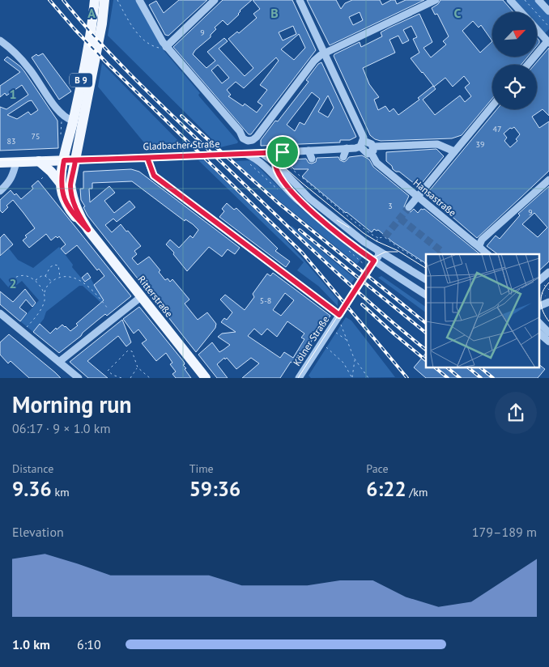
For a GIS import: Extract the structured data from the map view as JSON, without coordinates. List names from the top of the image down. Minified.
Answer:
{"streets":{"main road":["B 9","Gladbacher Straße","Ritterstraße"],"street":["Hansastraße","Kölner Straße"]},"crossings":[["B 9","Gladbacher Straße"],["B 9","Ritterstraße"],["Gladbacher Straße","Hansastraße"],["Gladbacher Straße","Ritterstraße"]],"house_numbers":["9","47","75","83","39","3","9","5-8"],"north":"top right","page":{"heading":["Morning run","06:17 · 9 × 1.0 km"],"stats":[["Distance","9.36 km"],["Time","59:36"],["Pace","6:22 /km"]],"chart":["Elevation","179–189 m"],"list":[{"name":"1.0 km","note":"6:10"}]},"grid":{"columns":["A","B","C"],"rows":["1","2"]}}
